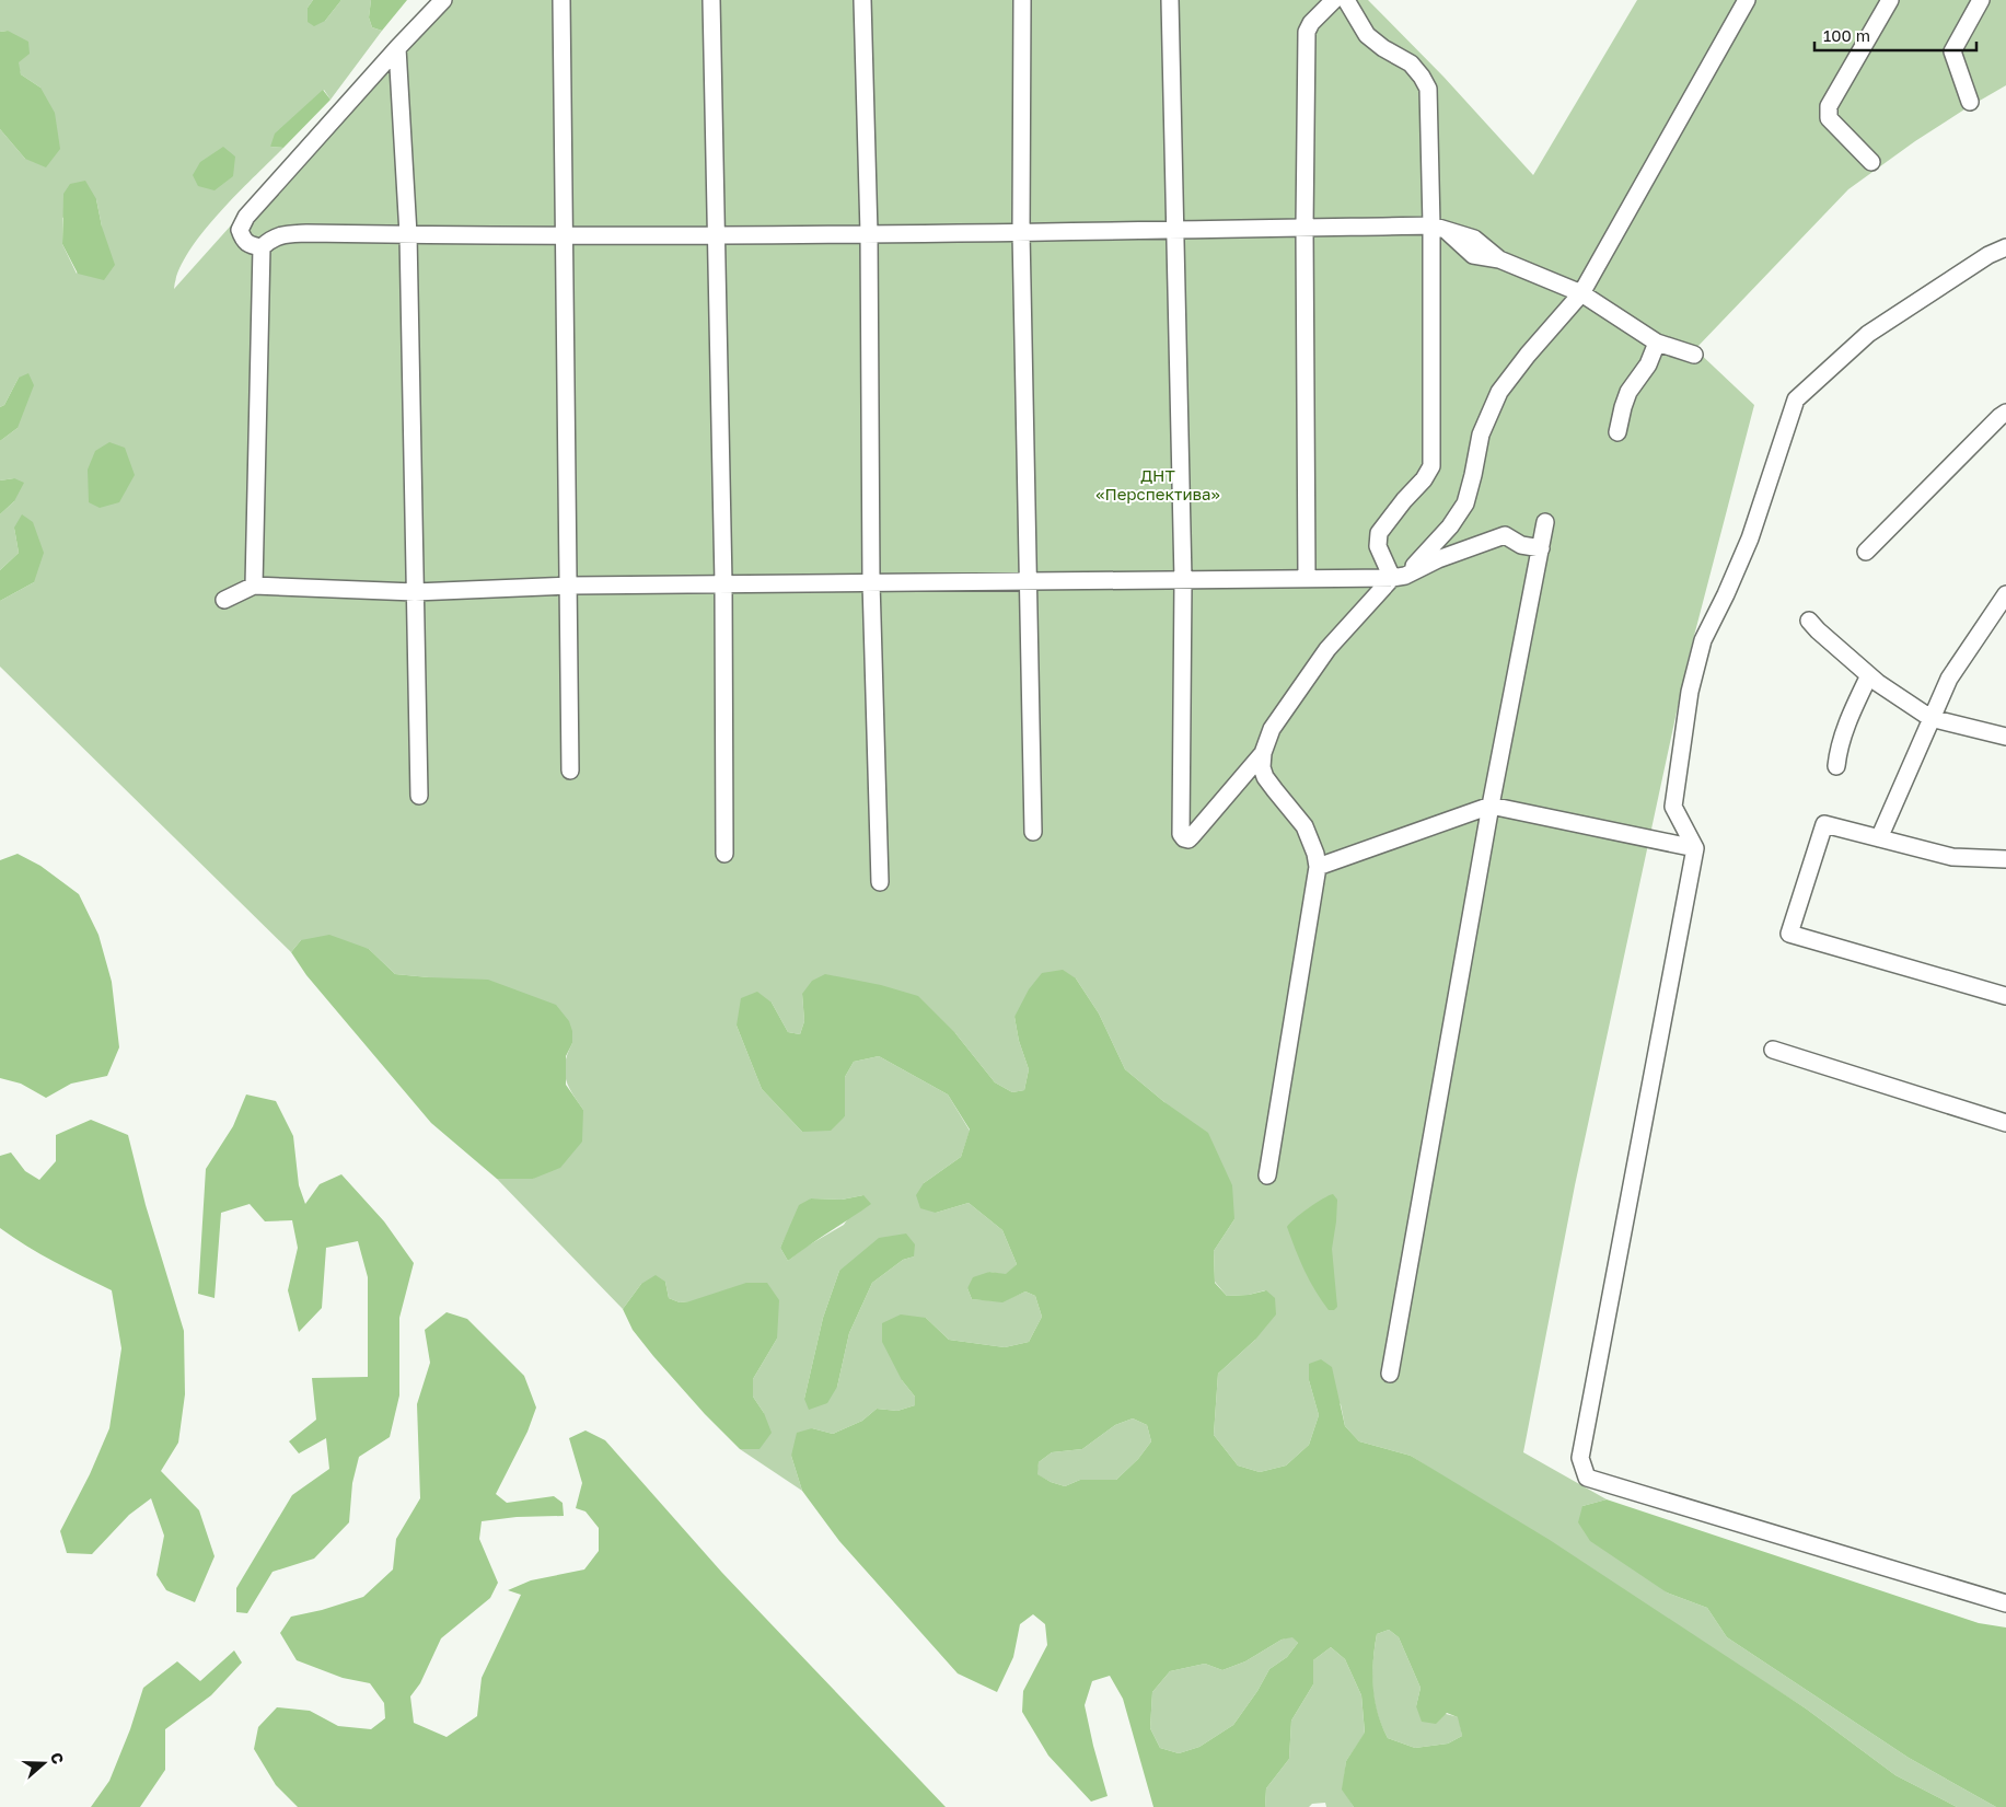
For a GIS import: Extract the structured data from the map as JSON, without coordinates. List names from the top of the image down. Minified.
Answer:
{"parks":["ДНТ «Перспектива»"],"scale_bar":"100 m","north":"right"}
